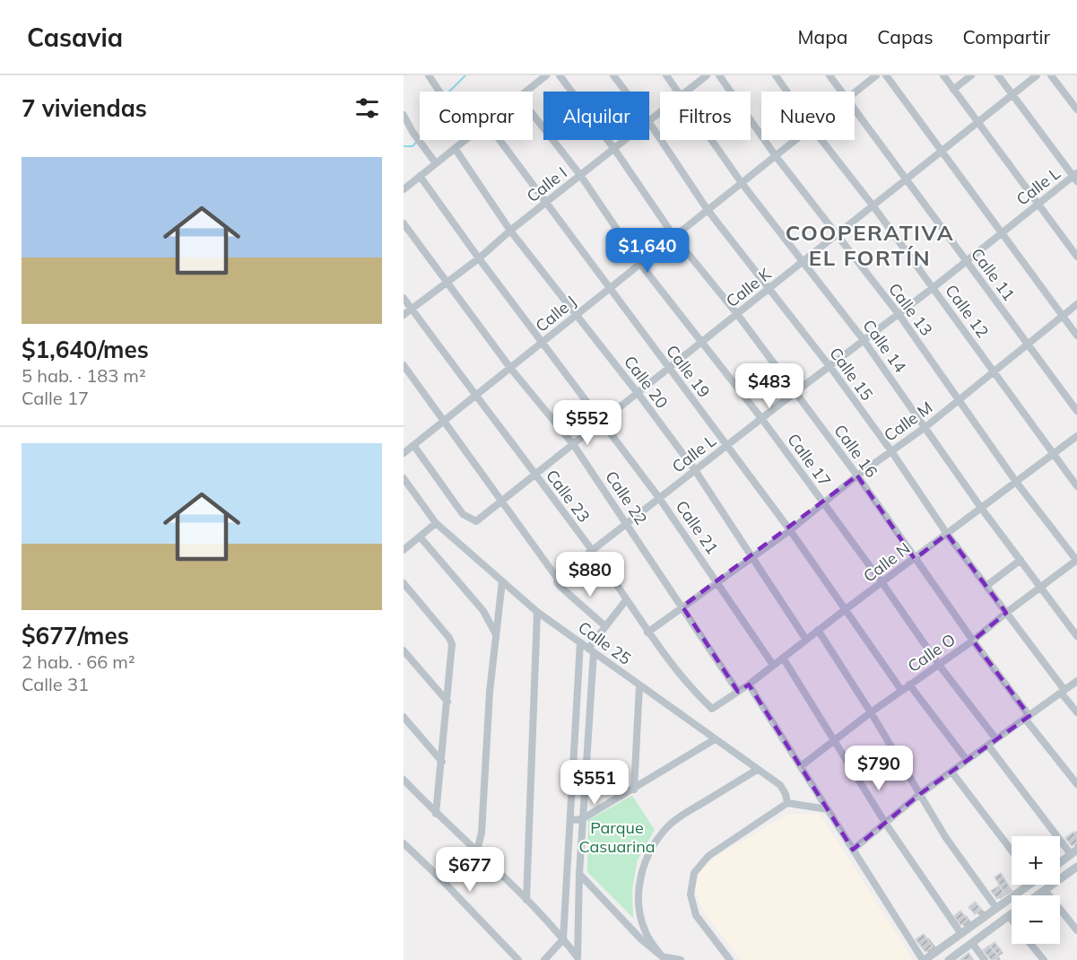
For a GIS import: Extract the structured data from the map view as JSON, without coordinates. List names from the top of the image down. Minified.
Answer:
{"streets":{"street":["Calle I","Calle L","Calle 11","Calle K","Calle 13","Calle 12","Calle J","Calle 14","Calle 19","Calle 15","Calle 20","Calle M","Calle 16","Calle 17","Calle 23","Calle 22","Calle 21","Calle N","Calle 25","Calle O"]},"crossings":[["Calle I","Calle 19"],["Calle I","Calle 20"],["Calle I","Calle 16"],["Calle I","Calle 17"],["Calle I","Calle 23"],["Calle I","Calle 22"],["Calle I","Calle 21"],["Calle L","Calle 11"],["Calle L","Calle 13"],["Calle L","Calle 12"],["Calle L","Calle 14"],["Calle L","Calle 19"],["Calle L","Calle 15"],["Calle L","Calle 20"],["Calle L","Calle 16"],["Calle L","Calle 17"],["Calle L","Calle 23"],["Calle L","Calle 22"],["Calle L","Calle 21"],["Calle L","Calle 25"],["Calle 11","Calle K"],["Calle 11","Calle M"],["Calle K","Calle 13"],["Calle K","Calle 12"],["Calle K","Calle J"],["Calle K","Calle 14"],["Calle K","Calle 19"],["Calle K","Calle 15"],["Calle K","Calle 20"],["Calle K","Calle 16"],["Calle K","Calle 17"],["Calle K","Calle 23"],["Calle K","Calle 22"],["Calle K","Calle 21"],["Calle K","Calle 25"],["Calle 13","Calle J"],["Calle 13","Calle M"],["Calle 13","Calle N"],["Calle 13","Calle O"],["Calle 12","Calle M"],["Calle 12","Calle N"],["Calle J","Calle 14"],["Calle J","Calle 19"],["Calle J","Calle 15"],["Calle J","Calle 20"],["Calle J","Calle 16"],["Calle J","Calle 17"],["Calle J","Calle 23"],["Calle J","Calle 22"],["Calle J","Calle 21"],["Calle J","Calle 25"],["Calle 14","Calle M"],["Calle 14","Calle N"],["Calle 14","Calle O"],["Calle 19","Calle M"],["Calle 19","Calle N"],["Calle 19","Calle O"],["Calle 15","Calle M"],["Calle 15","Calle N"],["Calle 15","Calle O"],["Calle 20","Calle M"],["Calle 20","Calle N"],["Calle M","Calle 16"],["Calle M","Calle 17"],["Calle M","Calle 23"],["Calle M","Calle 22"],["Calle M","Calle 21"],["Calle 16","Calle N"],["Calle 16","Calle O"],["Calle 17","Calle N"],["Calle 17","Calle O"],["Calle 23","Calle N"],["Calle 22","Calle N"],["Calle 21","Calle N"]],"districts":["COOPERATIVA EL FORTÍN"],"parks":["Parque Casuarina"],"page":{"header":"Casavia","nav":["Mapa","Capas","Compartir"],"heading":"7 viviendas","chip":["Comprar","Alquilar","Filtros","Nuevo"],"list":[{"name":"$1,640/mes","note":"5 hab. · 183 m² · Calle 17"},{"name":"$677/mes","note":"2 hab. · 66 m² · Calle 31"}],"price":["$1,640","$483","$552","$880","$790","$551","$677"],"map_buttons":["+","−"]}}
